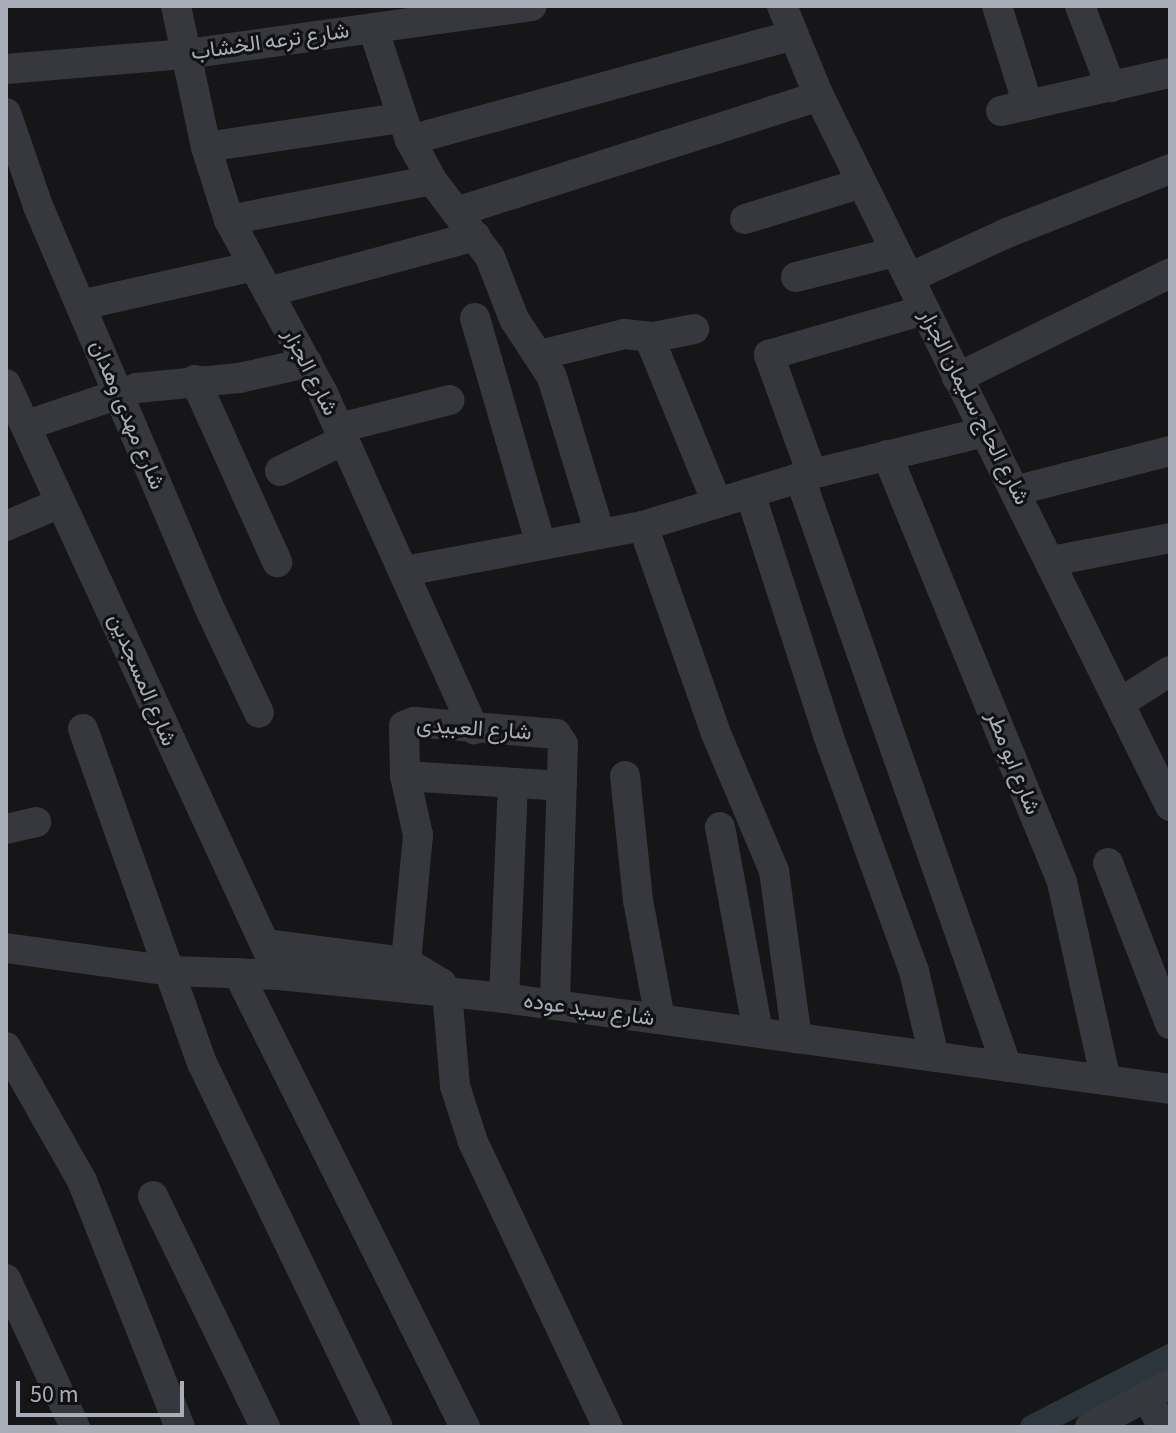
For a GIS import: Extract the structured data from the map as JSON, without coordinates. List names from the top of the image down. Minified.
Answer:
{"streets":{"street":["شارع ترعه الخشاب","شارع الجزار","شارع الحاج سليمان الجزار","شارع مهدى وهدان","شارع المسجدين","شارع العبيدى","شارع ابو مطر","شارع سيد عوده"]},"crossings":[["شارع ترعه الخشاب","شارع الجزار"],["شارع الجزار","شارع العبيدى"],["شارع المسجدين","شارع سيد عوده"],["شارع العبيدى","شارع سيد عوده"],["شارع ابو مطر","شارع سيد عوده"]],"scale_bar":"50 m"}
